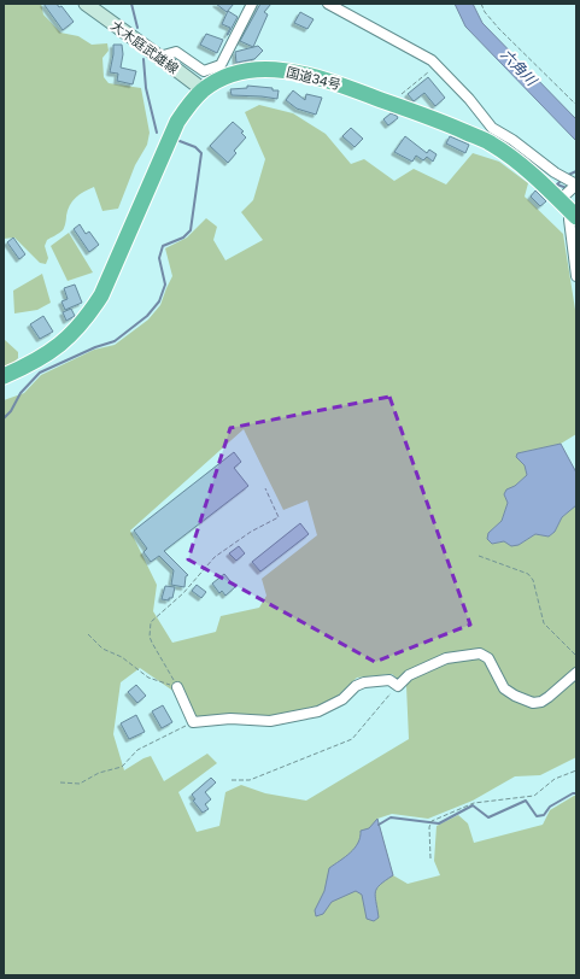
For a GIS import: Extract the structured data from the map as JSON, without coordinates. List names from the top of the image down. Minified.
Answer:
{"streets":{"highway":["国道34号"],"main road":["大木庭武雄線"]},"crossings":[["大木庭武雄線","国道34号"]],"water":["六角川"]}
